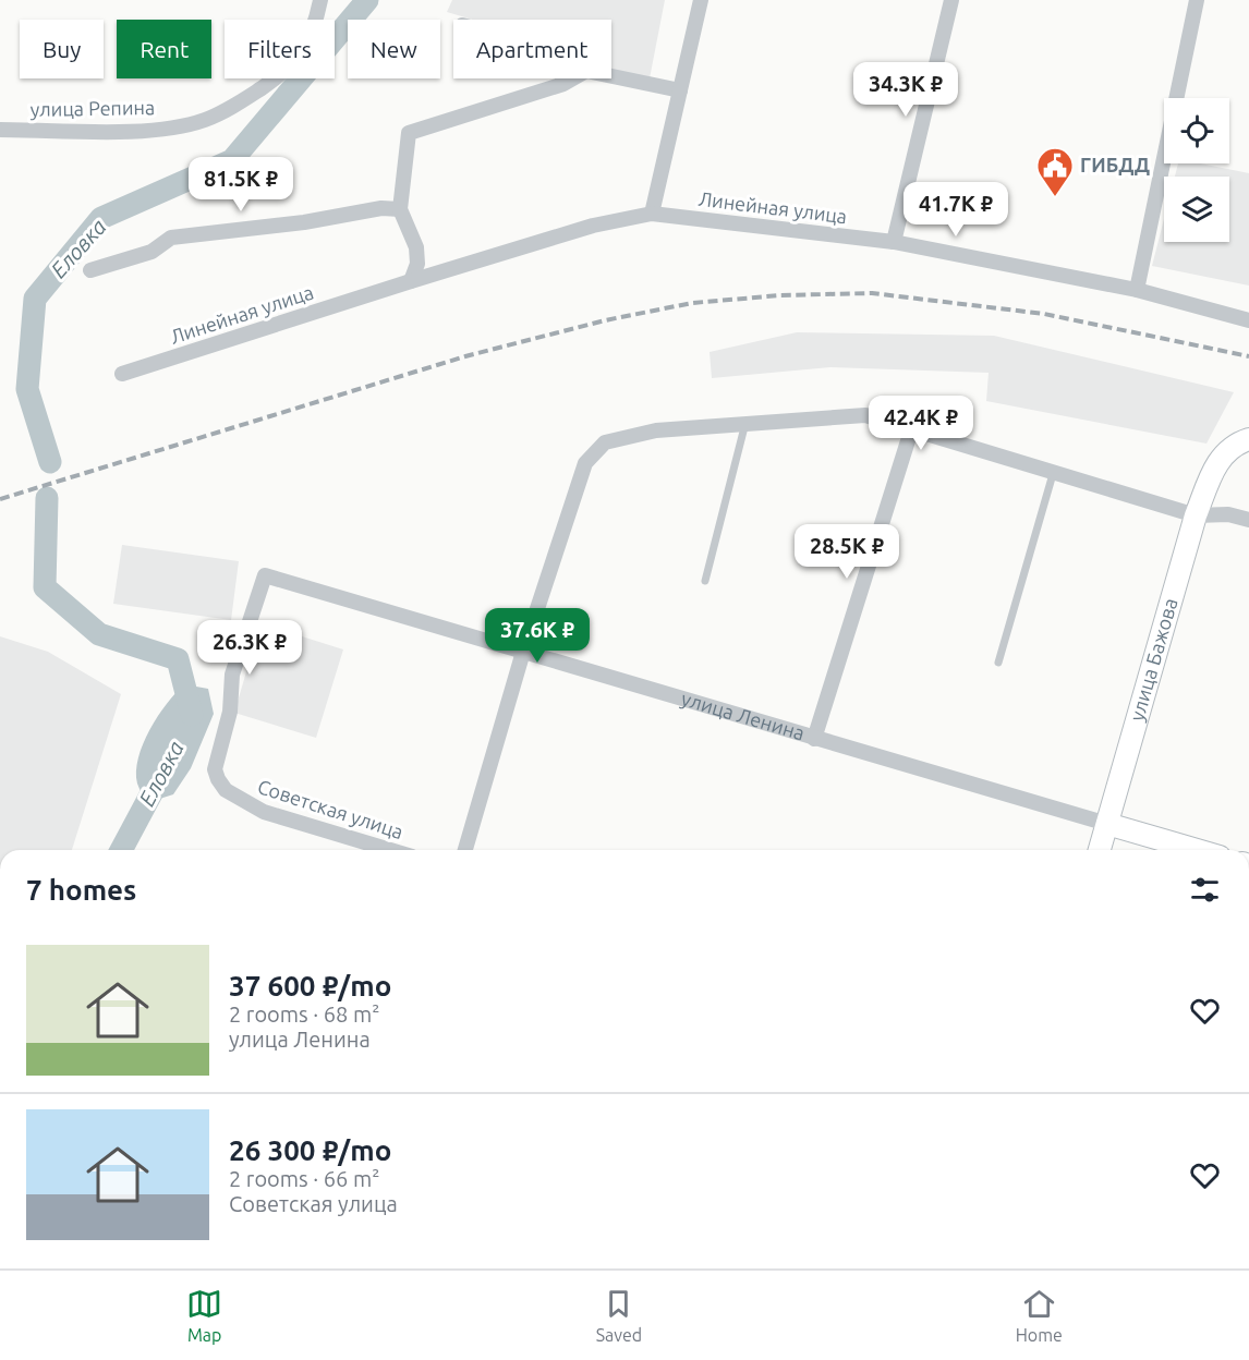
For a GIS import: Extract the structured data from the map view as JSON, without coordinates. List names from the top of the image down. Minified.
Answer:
{"streets":{"street":["улица Репина","Линейная улица","улица Бажова","улица Ленина","Советская улица"]},"crossings":[["улица Бажова","улица Ленина"],["улица Ленина","Советская улица"]],"water":["Еловка"],"places":{"public building":["ГИБДД"]},"page":{"chip":["Buy","Rent","Filters","New","Apartment"],"price":["34.3K ₽","81.5K ₽","41.7K ₽","42.4K ₽","28.5K ₽","37.6K ₽","26.3K ₽"],"heading":"7 homes","list":[{"name":"37 600 ₽/mo","note":"2 rooms · 68 m² · улица Ленина"},{"name":"26 300 ₽/mo","note":"2 rooms · 66 m² · Советская улица"}],"tabs":["Map","Saved","Home"]}}
